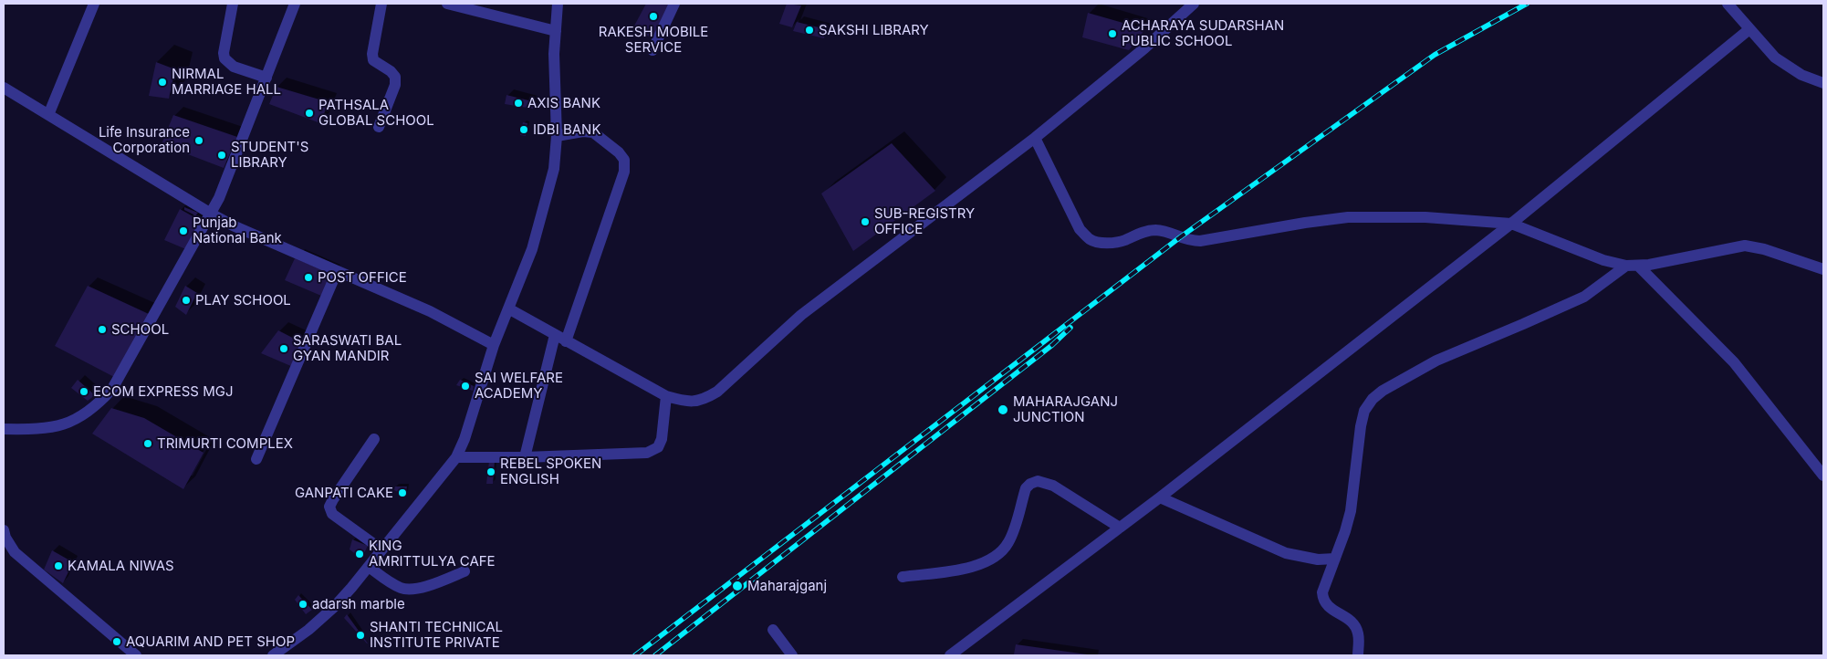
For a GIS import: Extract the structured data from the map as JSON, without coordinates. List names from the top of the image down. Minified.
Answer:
{"places":["RAKESH MOBILE SERVICE","SAKSHI LIBRARY","ACHARAYA SUDARSHAN PUBLIC SCHOOL","NIRMAL MARRIAGE HALL","AXIS BANK","PATHSALA GLOBAL SCHOOL","IDBI BANK","Life Insurance Corporation","STUDENT'S LIBRARY","SUB-REGISTRY OFFICE","Punjab National Bank","POST OFFICE","PLAY SCHOOL","SCHOOL","SARASWATI BAL GYAN MANDIR","SAI WELFARE ACADEMY","ECOM EXPRESS MGJ","MAHARAJGANJ JUNCTION","TRIMURTI COMPLEX","REBEL SPOKEN ENGLISH","GANPATI CAKE","KING AMRITTULYA CAFE","KAMALA NIWAS","Maharajganj","adarsh marble","SHANTI TECHNICAL INSTITUTE PRIVATE","AQUARIM AND PET SHOP"]}
